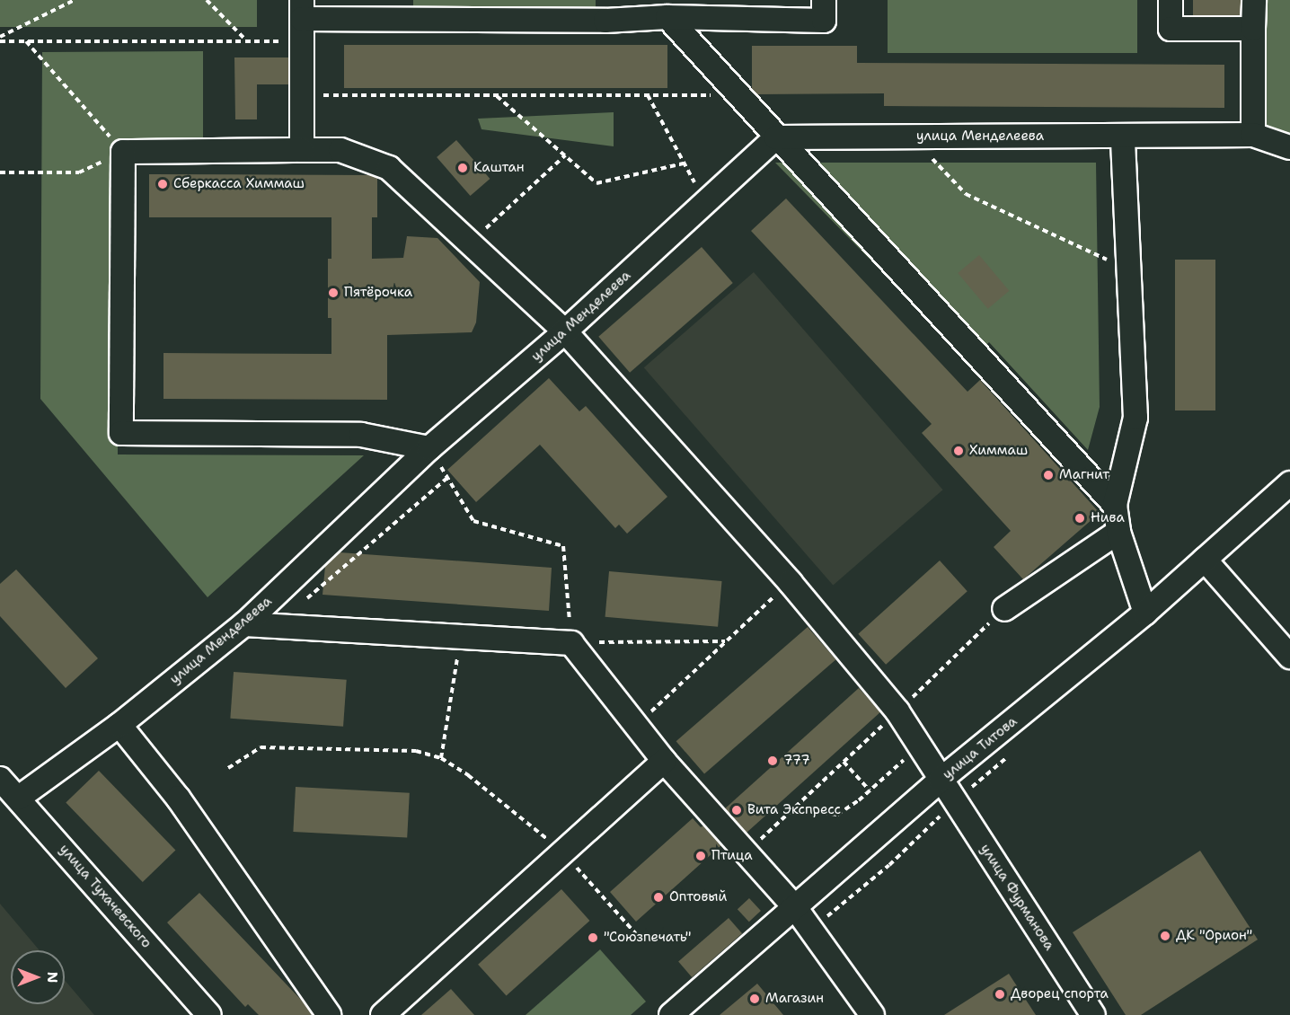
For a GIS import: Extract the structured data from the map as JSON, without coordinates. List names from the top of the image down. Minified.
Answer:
{"streets":{"street":["улица Менделеева","улица Титова","улица Тухачевского","улица Фурманова"]},"crossings":[["улица Менделеева","улица Тухачевского"],["улица Менделеева","улица Фурманова"],["улица Титова","улица Фурманова"]],"places":["Каштан","Сберкасса Химмаш","Пятёрочка","Химмаш","Магнит","Нива","777","Вита Экспресс","Птица","Оптовый","ДК \"Орион\"","\"Союзпечать\"","Дворец спорта","Магазин"],"north":"right"}
